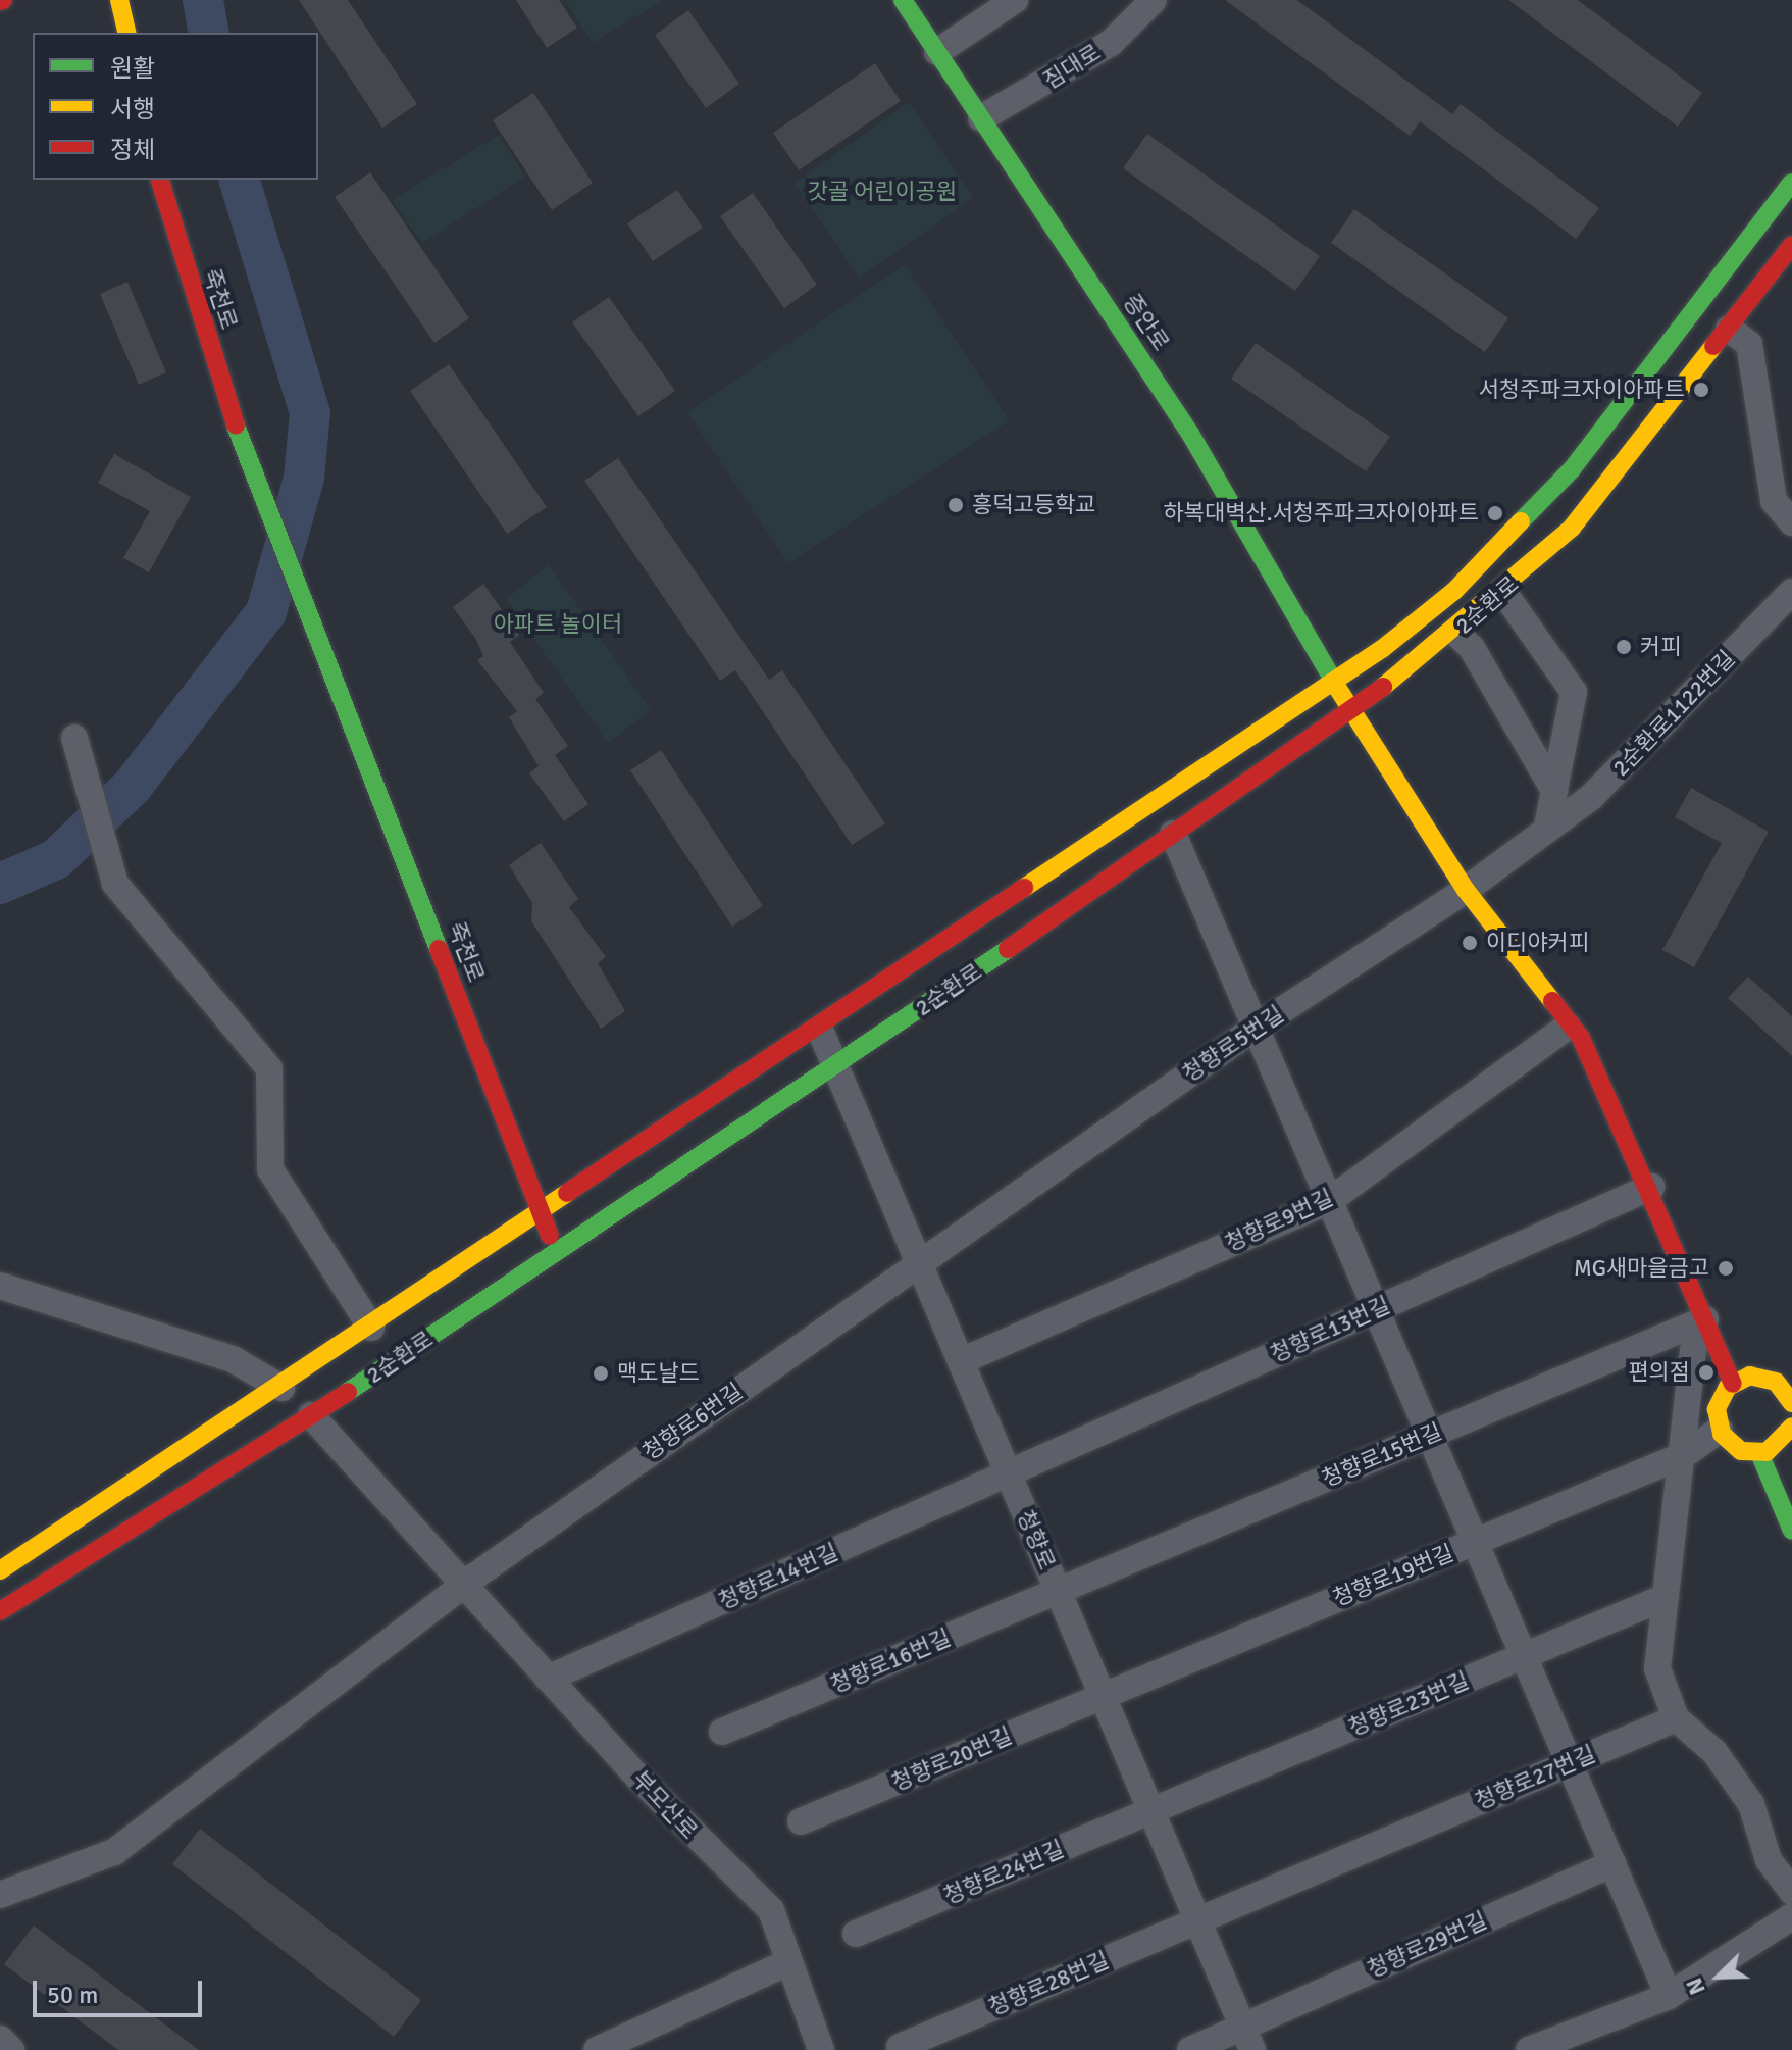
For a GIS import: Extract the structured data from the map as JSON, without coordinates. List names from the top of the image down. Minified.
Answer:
{"streets":{"main road":["죽천로","증안로","2순환로"],"street":["짐대로","2순환로1122번길","청향로5번길","청향로9번길","청향로13번길","청향로6번길","청향로15번길","청향로","청향로19번길","청향로14번길","청향로16번길","청향로23번길","청향로20번길","청향로27번길","부모산로","청향로24번길","청향로29번길","청향로28번길"]},"crossings":[["짐대로","증안로"],["죽천로","2순환로"],["증안로","2순환로"],["증안로","청향로5번길"],["증안로","청향로9번길"],["증안로","청향로13번길"],["증안로","청향로15번길"],["2순환로","청향로"],["2순환로","부모산로"],["2순환로1122번길","청향로5번길"],["청향로5번길","청향로6번길"],["청향로5번길","청향로"],["청향로9번길","청향로"],["청향로13번길","청향로"],["청향로13번길","청향로14번길"],["청향로6번길","청향로"],["청향로6번길","부모산로"],["청향로15번길","청향로"],["청향로15번길","청향로16번길"],["청향로","청향로19번길"],["청향로","청향로14번길"],["청향로","청향로16번길"],["청향로","청향로23번길"],["청향로","청향로20번길"],["청향로","청향로27번길"],["청향로","청향로24번길"],["청향로","청향로29번길"],["청향로","청향로28번길"],["청향로19번길","청향로20번길"],["청향로14번길","부모산로"],["청향로23번길","청향로24번길"],["청향로27번길","청향로28번길"]],"parks":["갓골 어린이공원","아파트 놀이터"],"places":["서청주파크자이아파트","흥덕고등학교","하복대벽산.서청주파크자이아파트","커피","이디야커피","MG새마을금고","편의점","맥도날드"],"legend":["원활","서행","정체"],"scale_bar":"50 m","north":"bottom left"}
